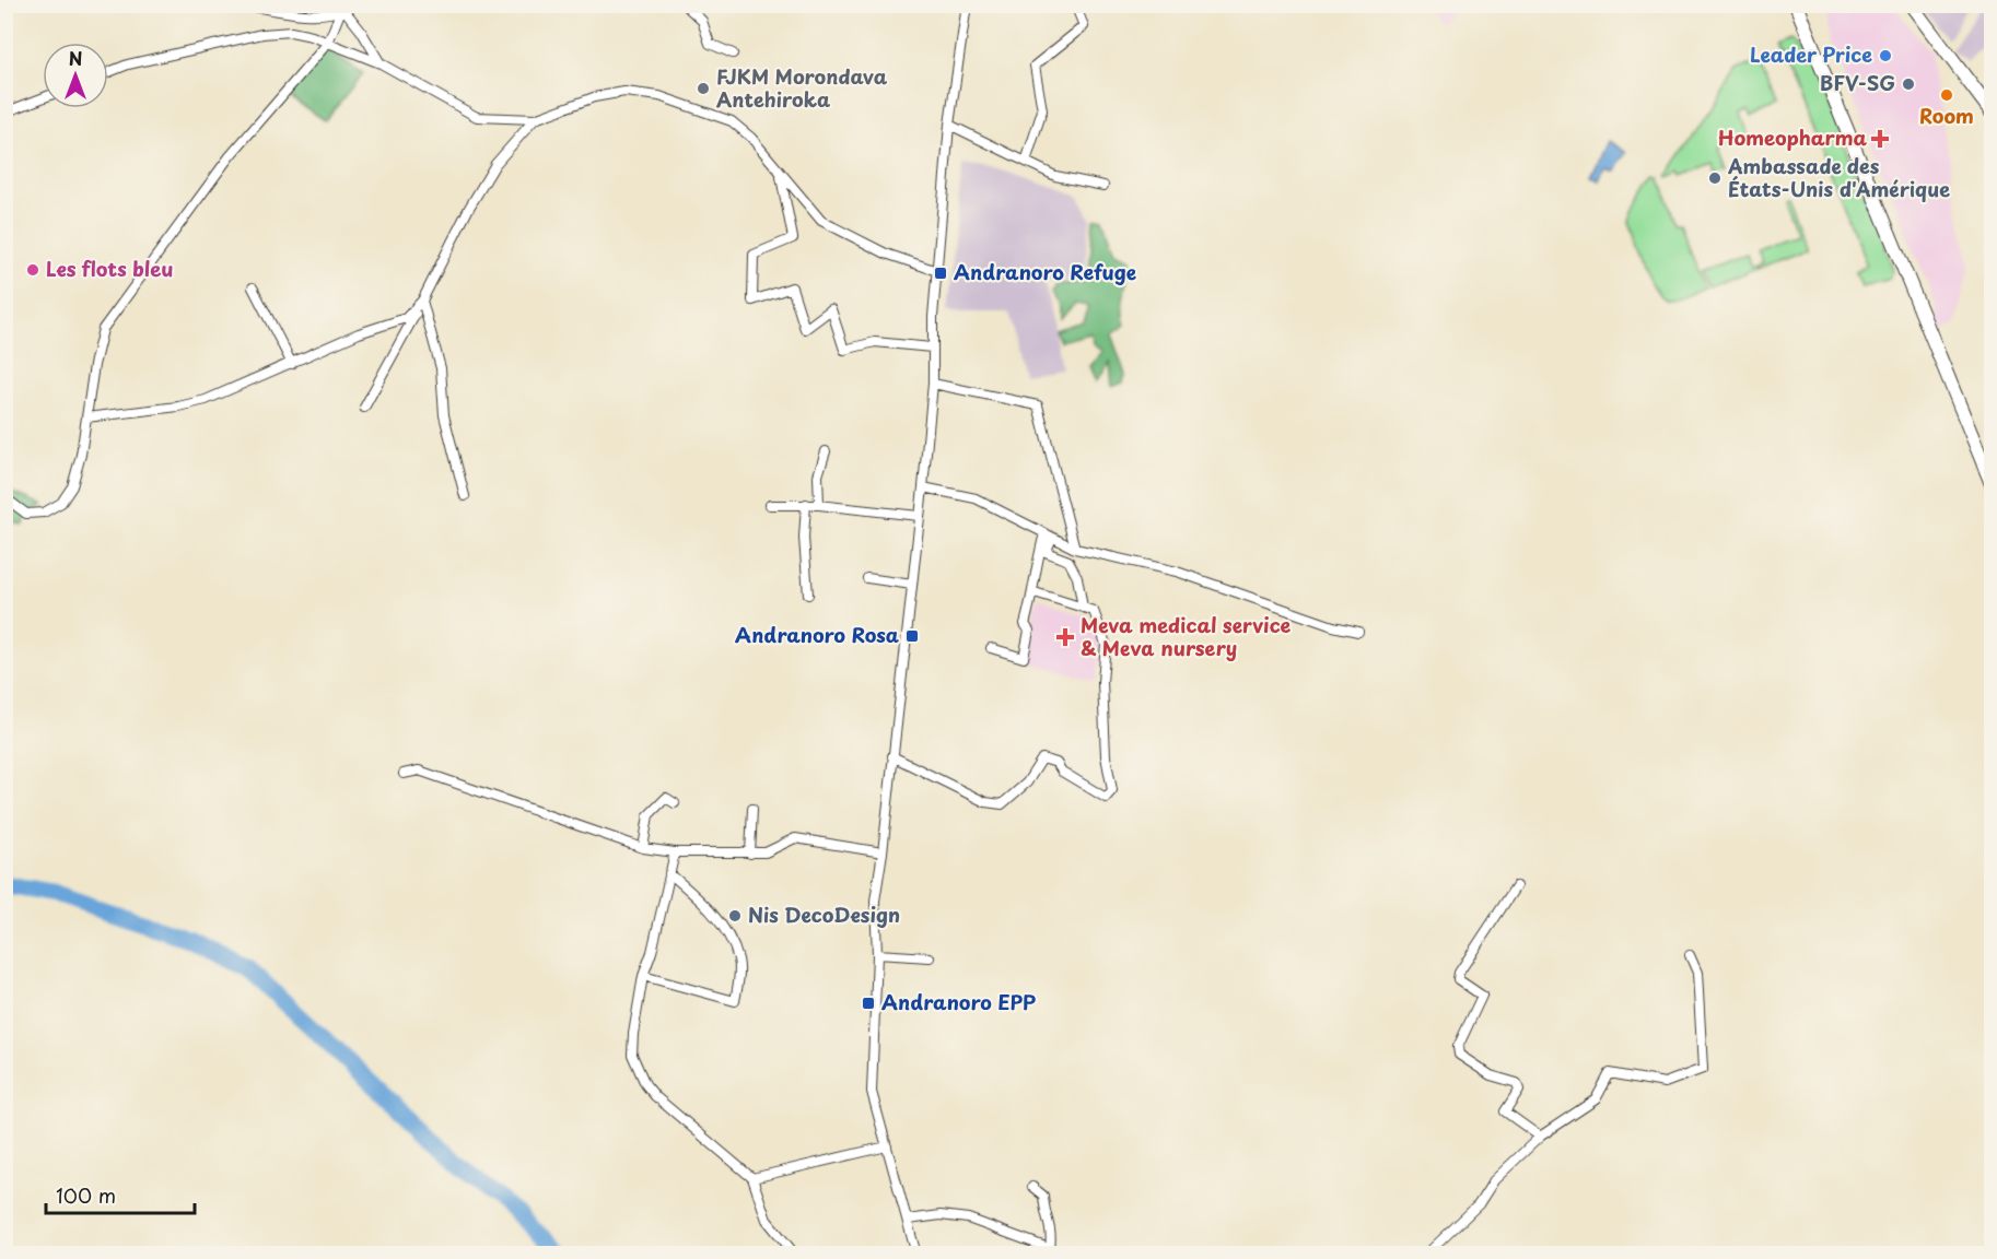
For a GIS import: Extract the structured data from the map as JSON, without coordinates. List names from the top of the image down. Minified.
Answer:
{"places":{"other":["Leader Price","BFV-SG","FJKM Morondava Antehiroka","Room","Ambassade des États-Unis d'Amérique","Les flots bleu","Nis DecoDesign"],"health":["Homeopharma","Meva medical service & Meva nursery"],"transit":["Andranoro Refuge","Andranoro Rosa","Andranoro EPP"]},"scale_bar":"100 m","north":"top"}
